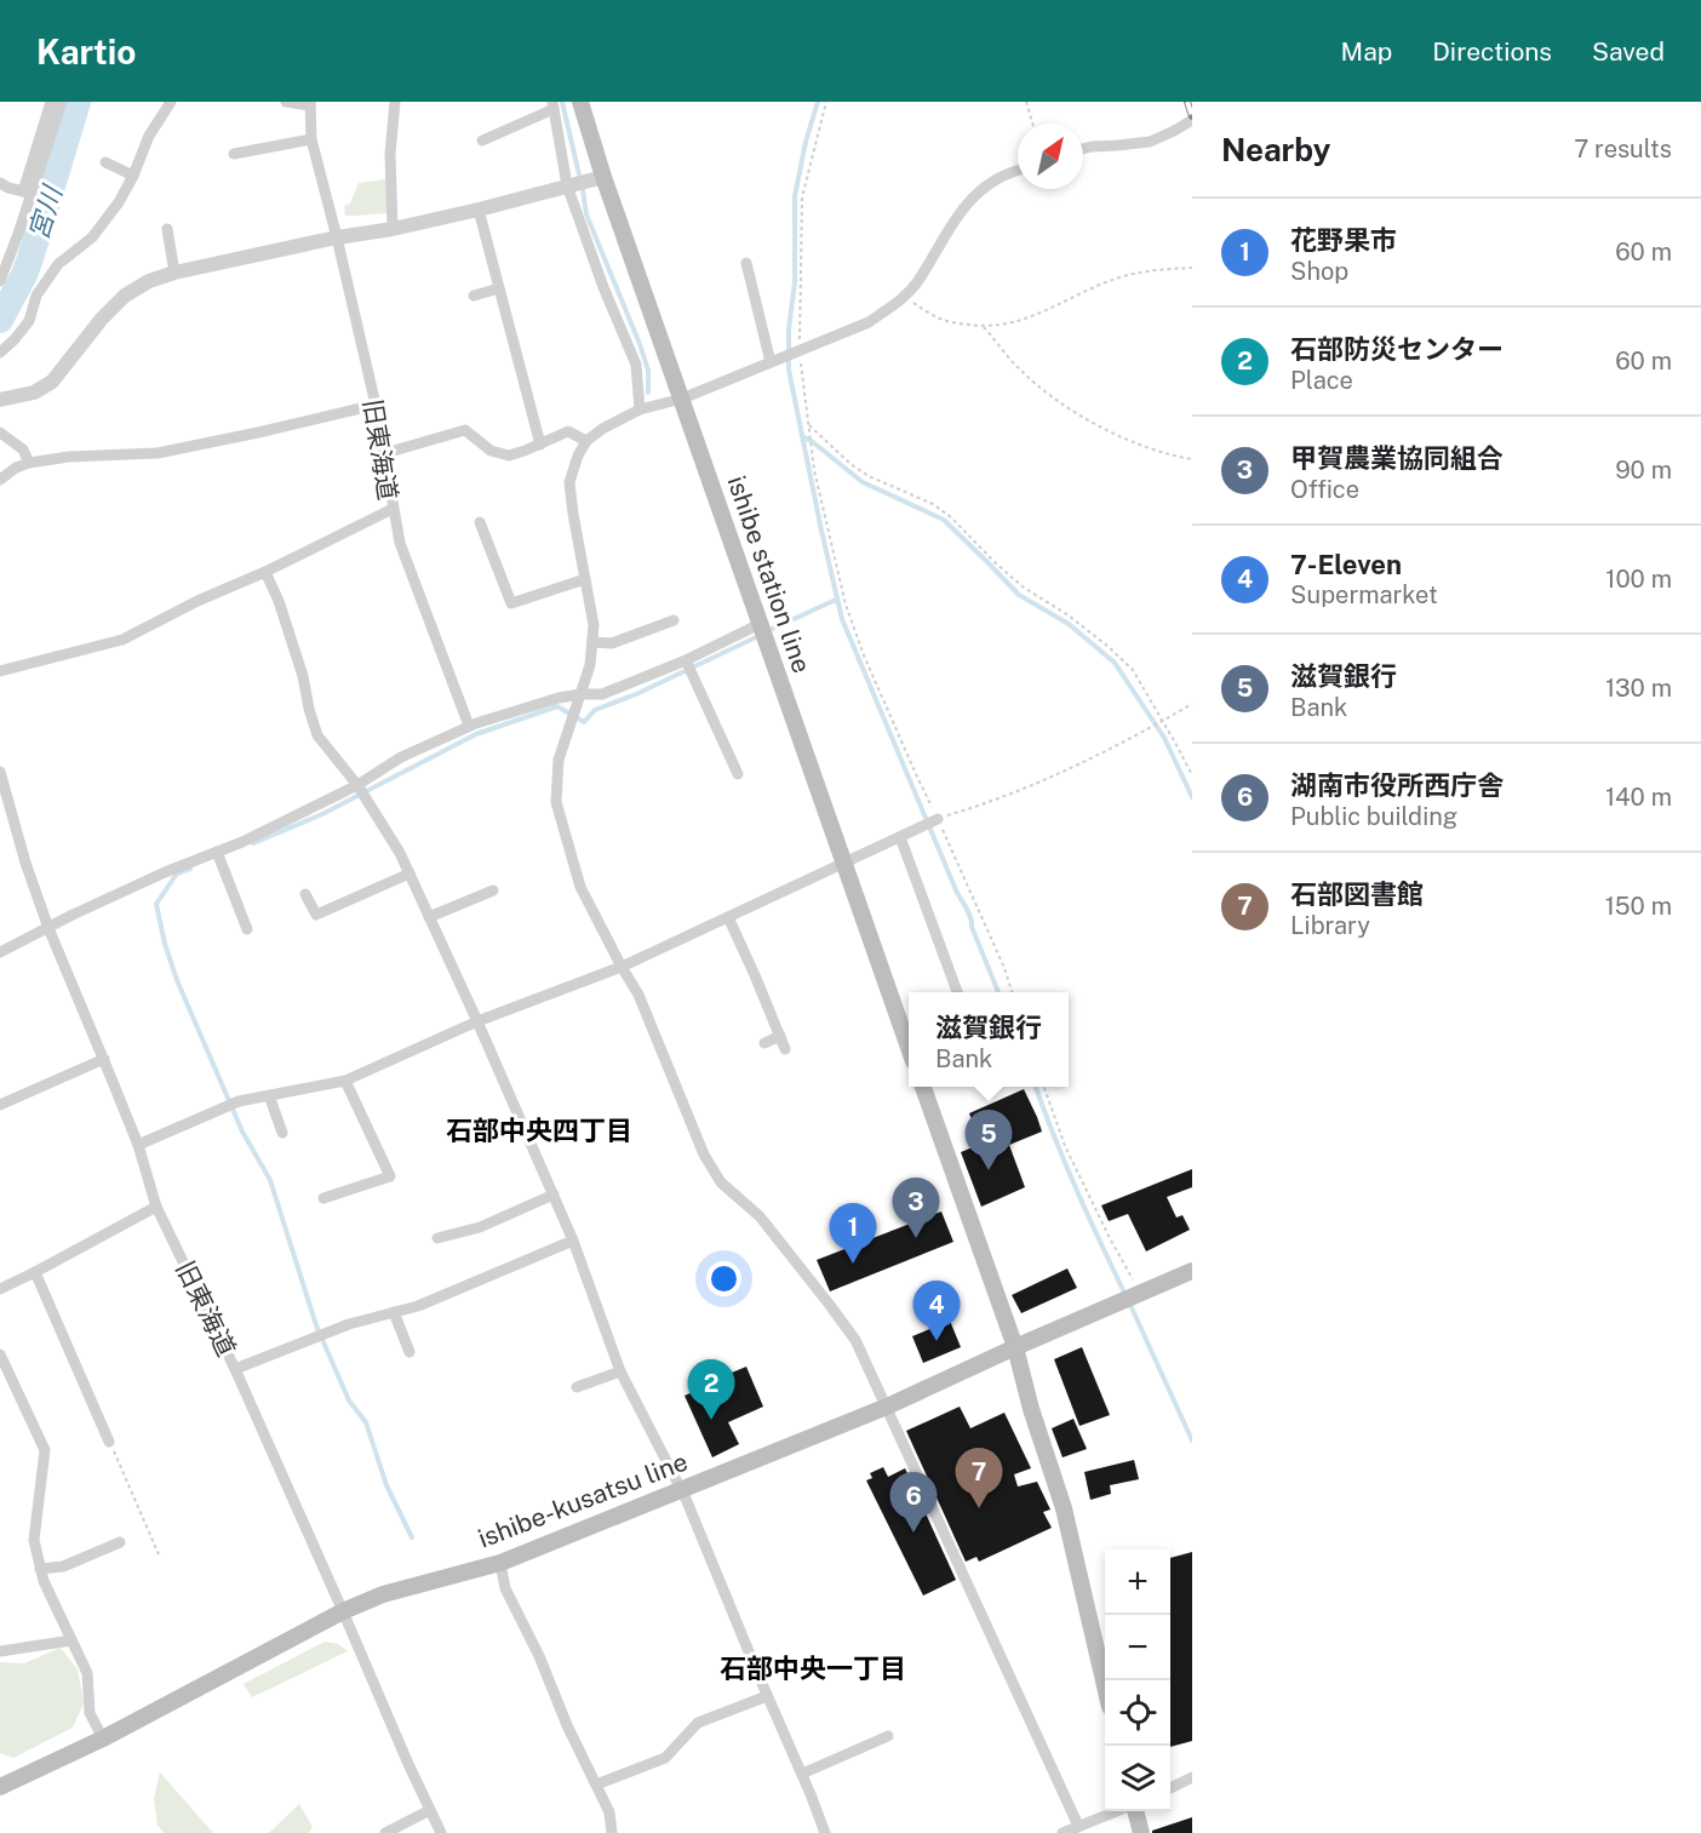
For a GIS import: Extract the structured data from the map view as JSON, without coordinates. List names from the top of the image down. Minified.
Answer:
{"streets":{"main road":["ishibe station line","ishibe-kusatsu line"],"street":["旧東海道"]},"crossings":[["旧東海道","ishibe-kusatsu line"]],"districts":["石部中央四丁目","石部中央一丁目"],"water":["宮川"],"north":"top right","page":{"header":"Kartio","nav":["Map","Directions","Saved"],"heading":["Nearby","7 results"],"list":[{"mark":"1","name":"花野果市","note":"Shop","value":"60 m"},{"mark":"2","name":"石部防災センター","note":"Place","value":"60 m"},{"mark":"3","name":"甲賀農業協同組合","note":"Office","value":"90 m"},{"mark":"4","name":"7-Eleven","note":"Supermarket","value":"100 m"},{"mark":"5","name":"滋賀銀行","note":"Bank","value":"130 m"},{"mark":"6","name":"湖南市役所西庁舎","note":"Public building","value":"140 m"},{"mark":"7","name":"石部図書館","note":"Library","value":"150 m"}],"popup":["滋賀銀行","Bank"],"pins":["5","3","1","4","2","7","6"],"map_buttons":["+","−"]}}
